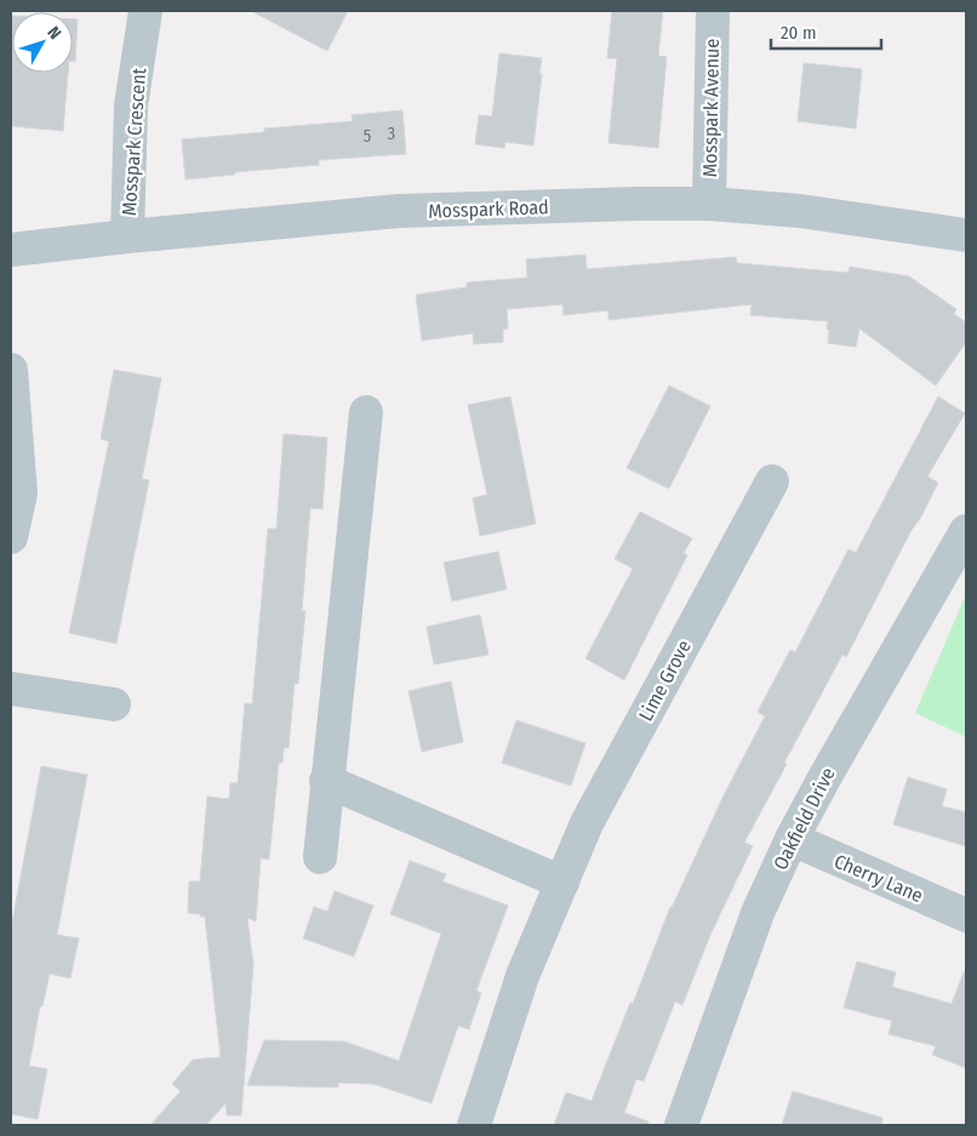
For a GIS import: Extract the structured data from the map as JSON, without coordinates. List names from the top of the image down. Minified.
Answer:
{"streets":{"street":["Mosspark Avenue","Mosspark Crescent","Mosspark Road","Lime Grove","Oakfield Drive","Cherry Lane"]},"crossings":[["Mosspark Avenue","Mosspark Road"],["Mosspark Crescent","Mosspark Road"],["Oakfield Drive","Cherry Lane"]],"house_numbers":["3","5"],"scale_bar":"20 m","north":"top right"}
